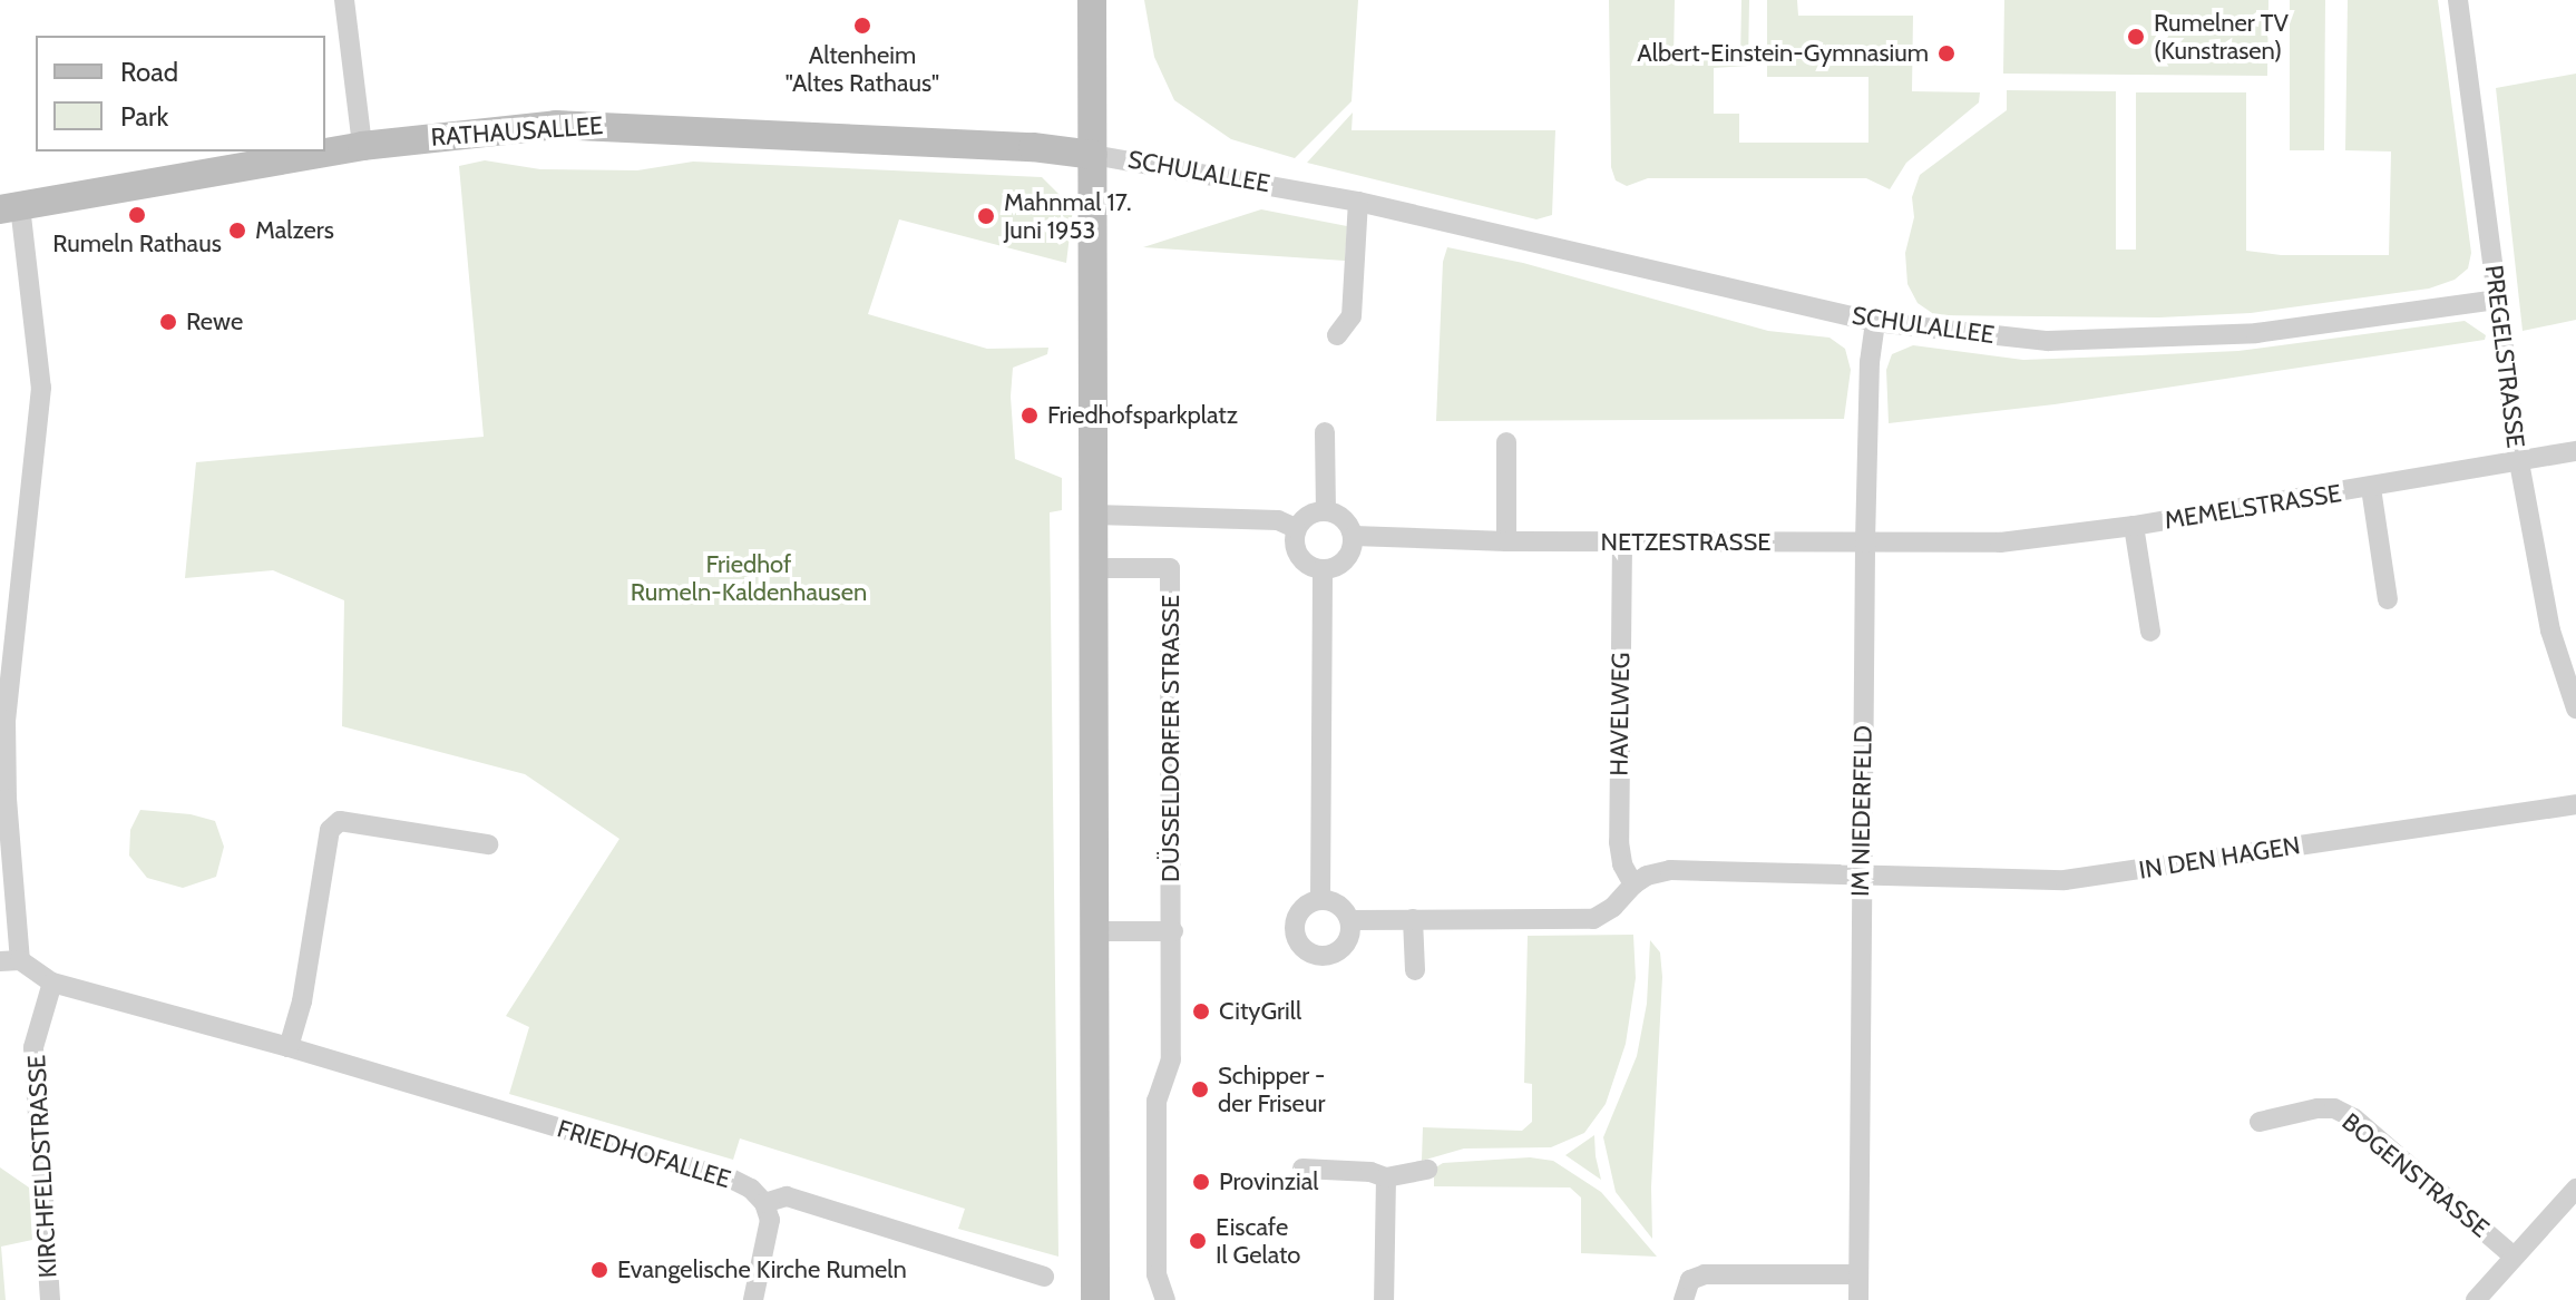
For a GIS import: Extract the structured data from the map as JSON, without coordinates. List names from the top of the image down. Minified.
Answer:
{"streets":{"main road":["RATHAUSALLEE"],"street":["SCHULALLEE","PREGELSTRASSE","MEMELSTRASSE","NETZESTRASSE","HAVELWEG","DÜSSELDORFER STRASSE","IM NIEDERFELD","IN DEN HAGEN","FRIEDHOFALLEE","KIRCHFELDSTRASSE","BOGENSTRASSE"]},"crossings":[["RATHAUSALLEE","SCHULALLEE"],["SCHULALLEE","PREGELSTRASSE"],["SCHULALLEE","IM NIEDERFELD"],["PREGELSTRASSE","MEMELSTRASSE"],["MEMELSTRASSE","NETZESTRASSE"],["MEMELSTRASSE","IM NIEDERFELD"],["NETZESTRASSE","HAVELWEG"],["NETZESTRASSE","IM NIEDERFELD"],["HAVELWEG","IN DEN HAGEN"],["IM NIEDERFELD","IN DEN HAGEN"],["FRIEDHOFALLEE","KIRCHFELDSTRASSE"]],"parks":["Friedhof Rumeln-Kaldenhausen"],"places":["Altenheim \"Altes Rathaus\"","Rumelner TV (Kunstrasen)","Albert-Einstein-Gymnasium","Rumeln Rathaus","Mahnmal 17. Juni 1953","Malzers","Rewe","Friedhofsparkplatz","CityGrill","Schipper - der Friseur","Provinzial","Eiscafe Il Gelato","Evangelische Kirche Rumeln"],"legend":["Road","Park"]}
